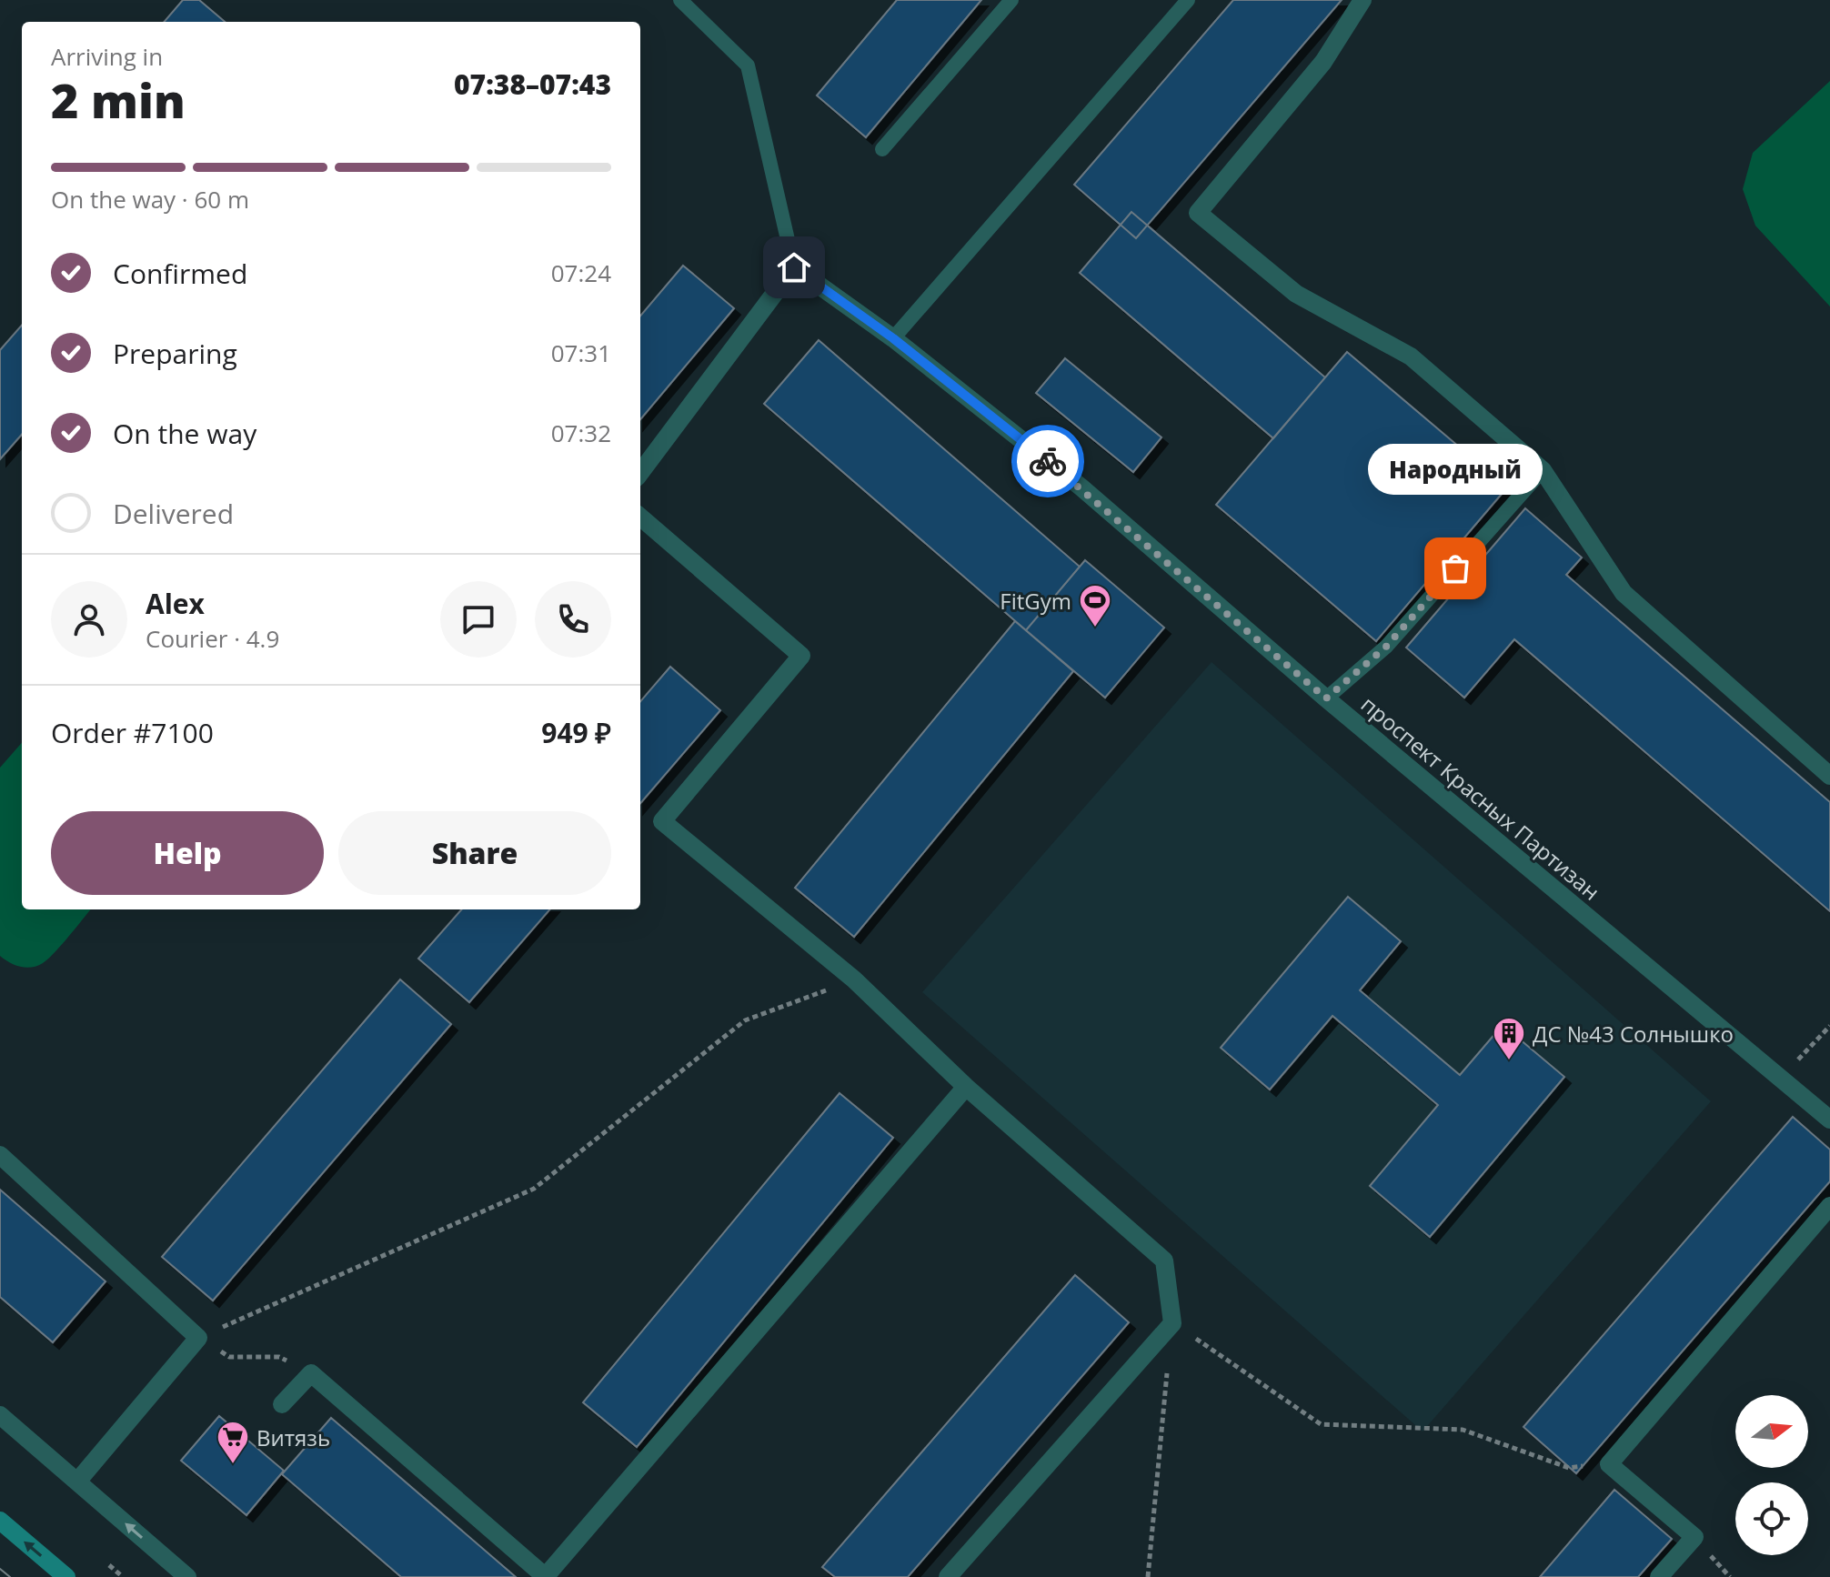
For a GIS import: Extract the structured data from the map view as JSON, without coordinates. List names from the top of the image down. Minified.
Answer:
{"streets":{"street":["проспект Красных Партизан"]},"places":{"other":["Народный"],"sports":["FitGym"],"building":["ДС №43 Солнышко"],"supermarket":["Витязь"]},"north":"right","page":{"heading":["2 min","Arriving in","07:38–07:43"],"panel":["Alex","Courier · 4.9","Order #7100","949 ₽"],"bar":"On the way · 60 m","list":[["Confirmed","07:24"],["Preparing","07:31"],["On the way","07:32"],"Delivered"],"bubble":"Народный","buttons":["Help","Share"]}}
